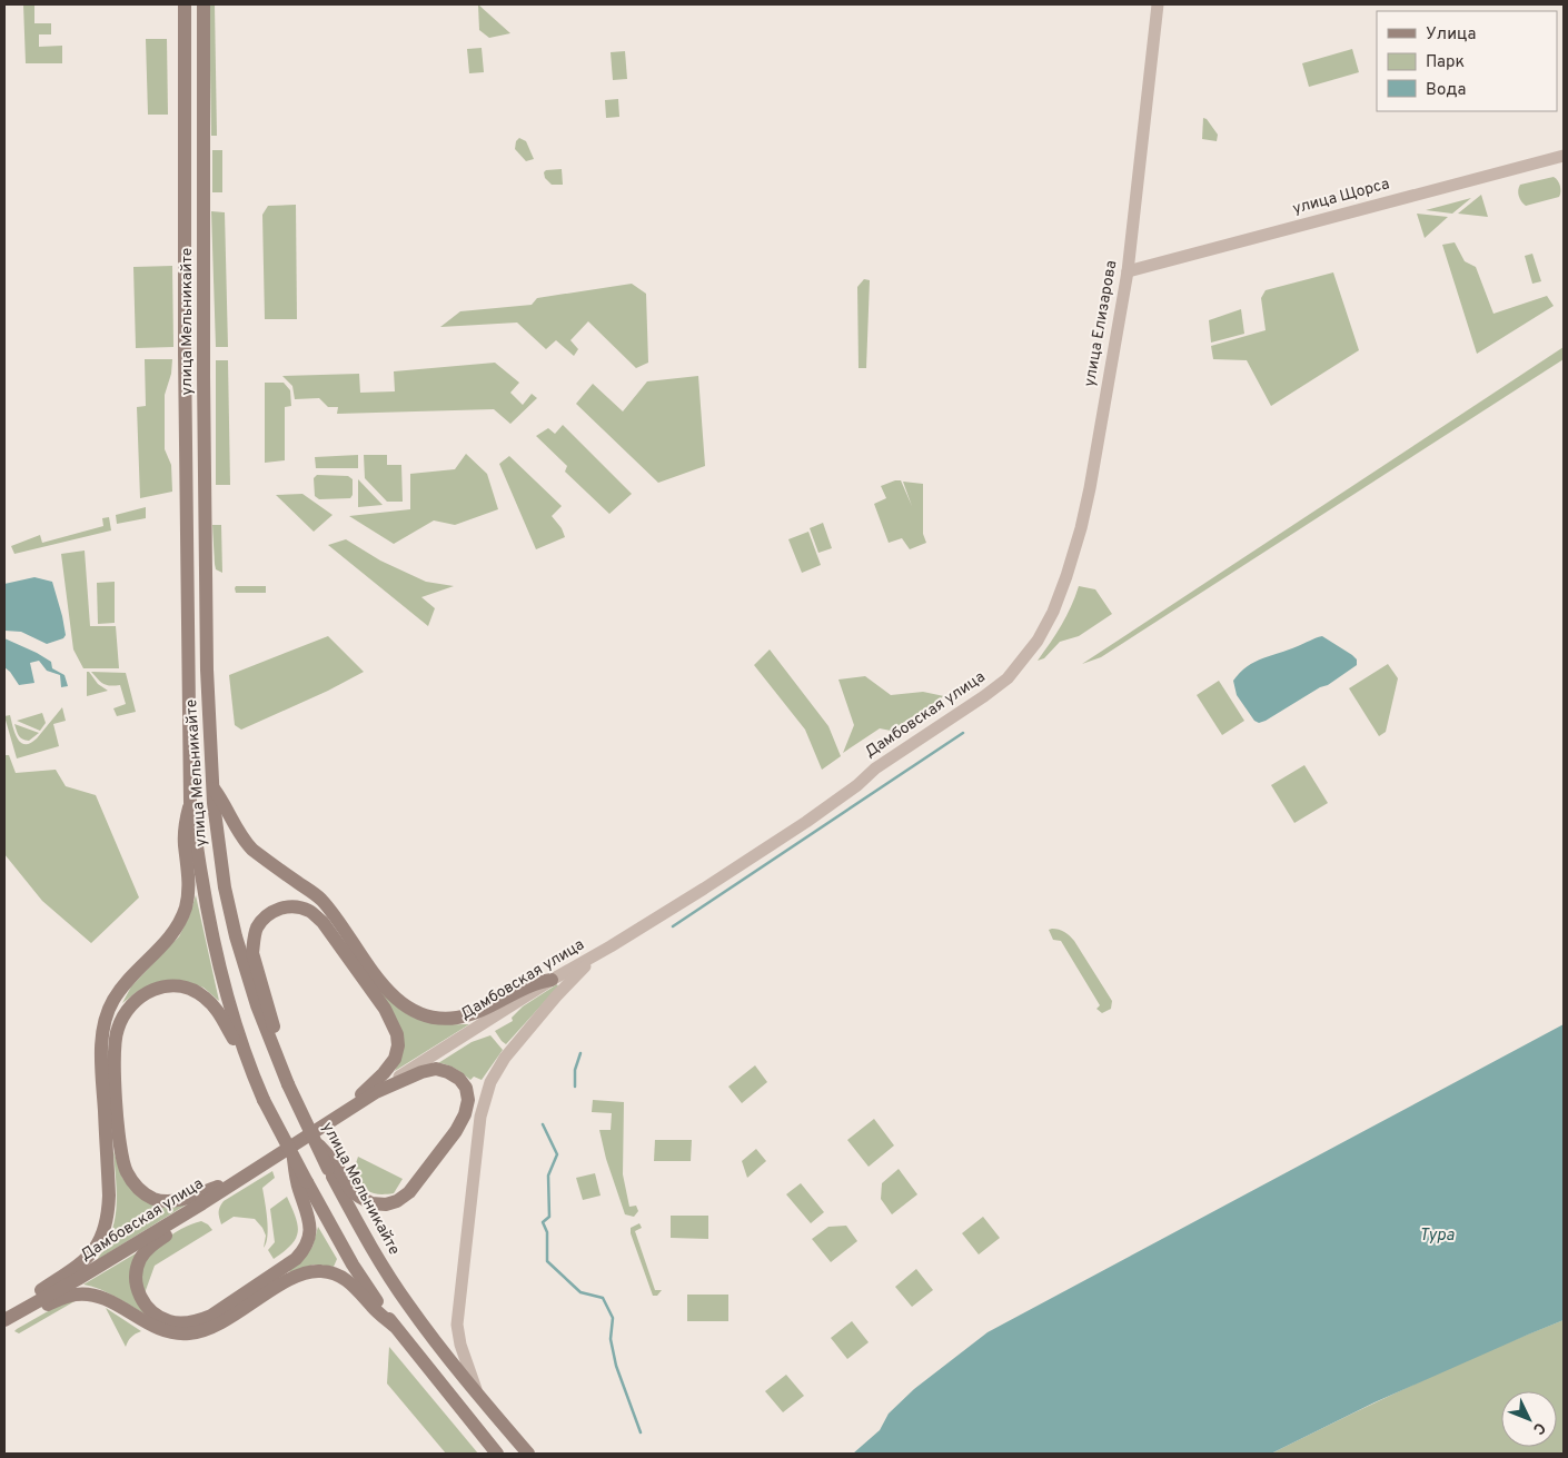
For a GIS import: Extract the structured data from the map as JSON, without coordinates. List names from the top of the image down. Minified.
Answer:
{"streets":{"main road":["улица Мельникайте","Дамбовская улица"],"street":["улица Щорса","улица Елизарова"]},"crossings":[["улица Щорса","улица Елизарова"],["улица Елизарова","Дамбовская улица"]],"water":["Тура"],"legend":["Улица","Парк","Вода"],"north":"bottom right"}
